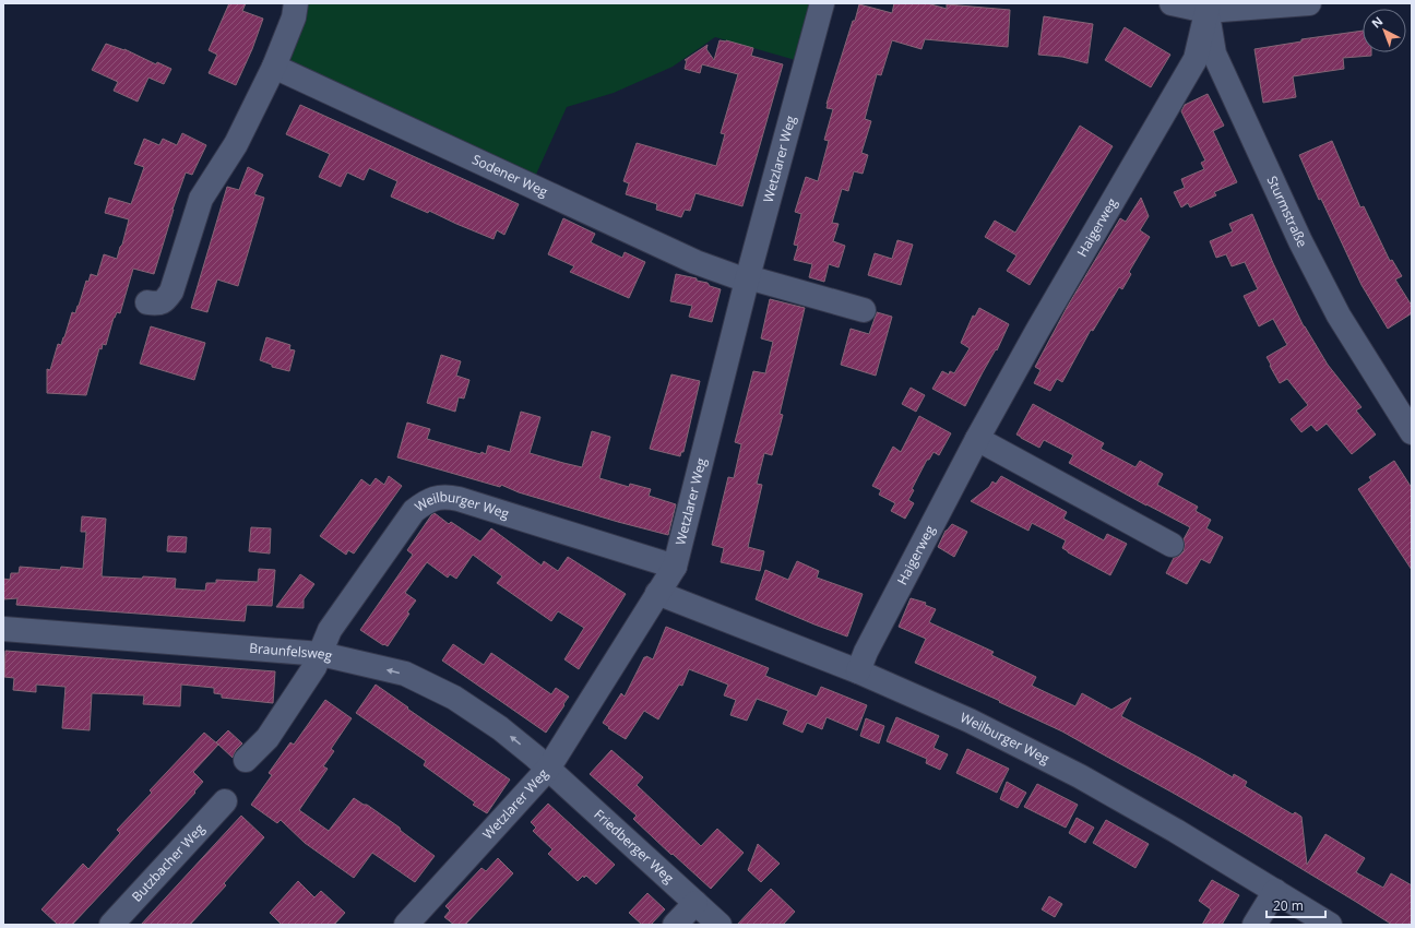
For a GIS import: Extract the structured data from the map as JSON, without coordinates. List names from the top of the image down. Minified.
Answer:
{"streets":{"street":["Wetzlarer Weg","Sodener Weg","Sturmstraße","Haigerweg","Weilburger Weg","Braunfelsweg","Friedberger Weg","Butzbacher Weg"]},"crossings":[["Wetzlarer Weg","Sodener Weg"],["Wetzlarer Weg","Weilburger Weg"],["Wetzlarer Weg","Braunfelsweg"],["Wetzlarer Weg","Friedberger Weg"],["Sturmstraße","Haigerweg"],["Haigerweg","Weilburger Weg"],["Weilburger Weg","Braunfelsweg"],["Braunfelsweg","Friedberger Weg"]],"one_way":["Braunfelsweg"],"scale_bar":"20 m","north":"top left"}
